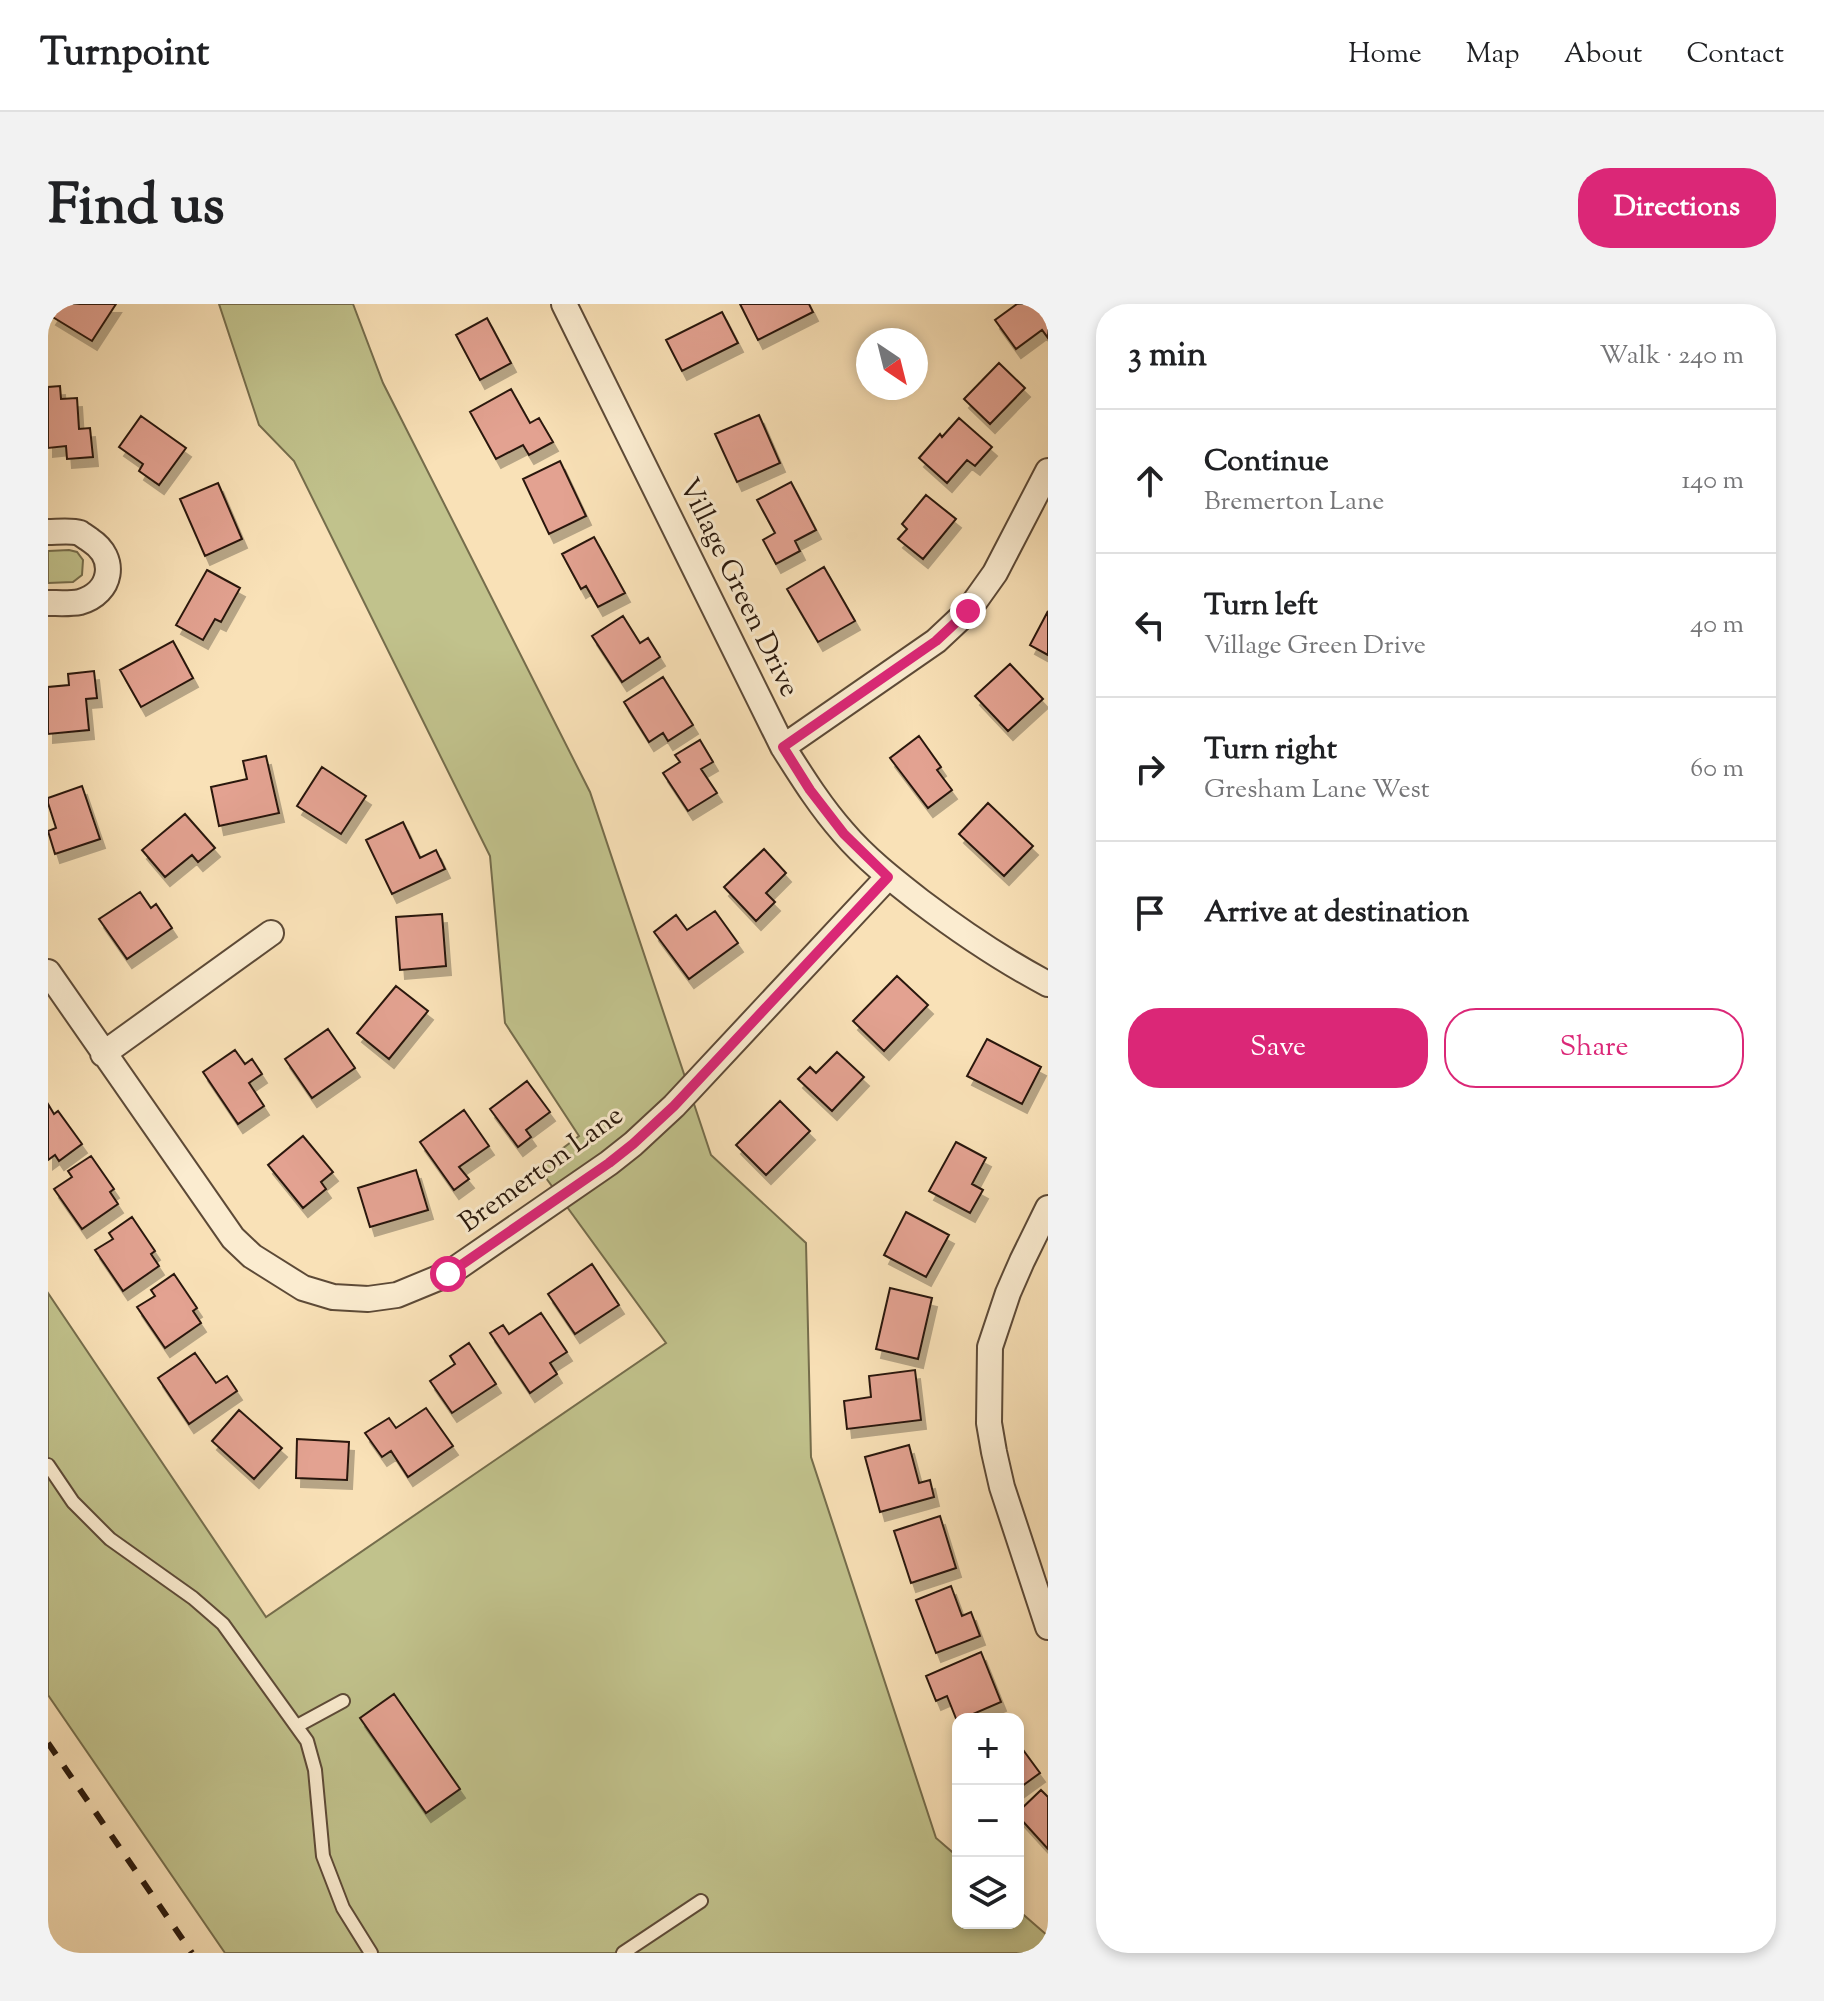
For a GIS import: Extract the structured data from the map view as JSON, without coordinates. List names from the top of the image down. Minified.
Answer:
{"streets":{"street":["Village Green Drive","Bremerton Lane"]},"crossings":[["Village Green Drive","Bremerton Lane"]],"north":"bottom right","page":{"header":"Turnpoint","nav":["Home","Map","About","Contact"],"title":"Find us","buttons":["Directions",["Save","Share"]],"heading":["3 min","Walk · 240 m"],"list":[["Continue","Bremerton Lane","140 m"],["Turn left","Village Green Drive","40 m"],["Turn right","Gresham Lane West","60 m"],"Arrive at destination"],"map_buttons":["+","−"]}}
